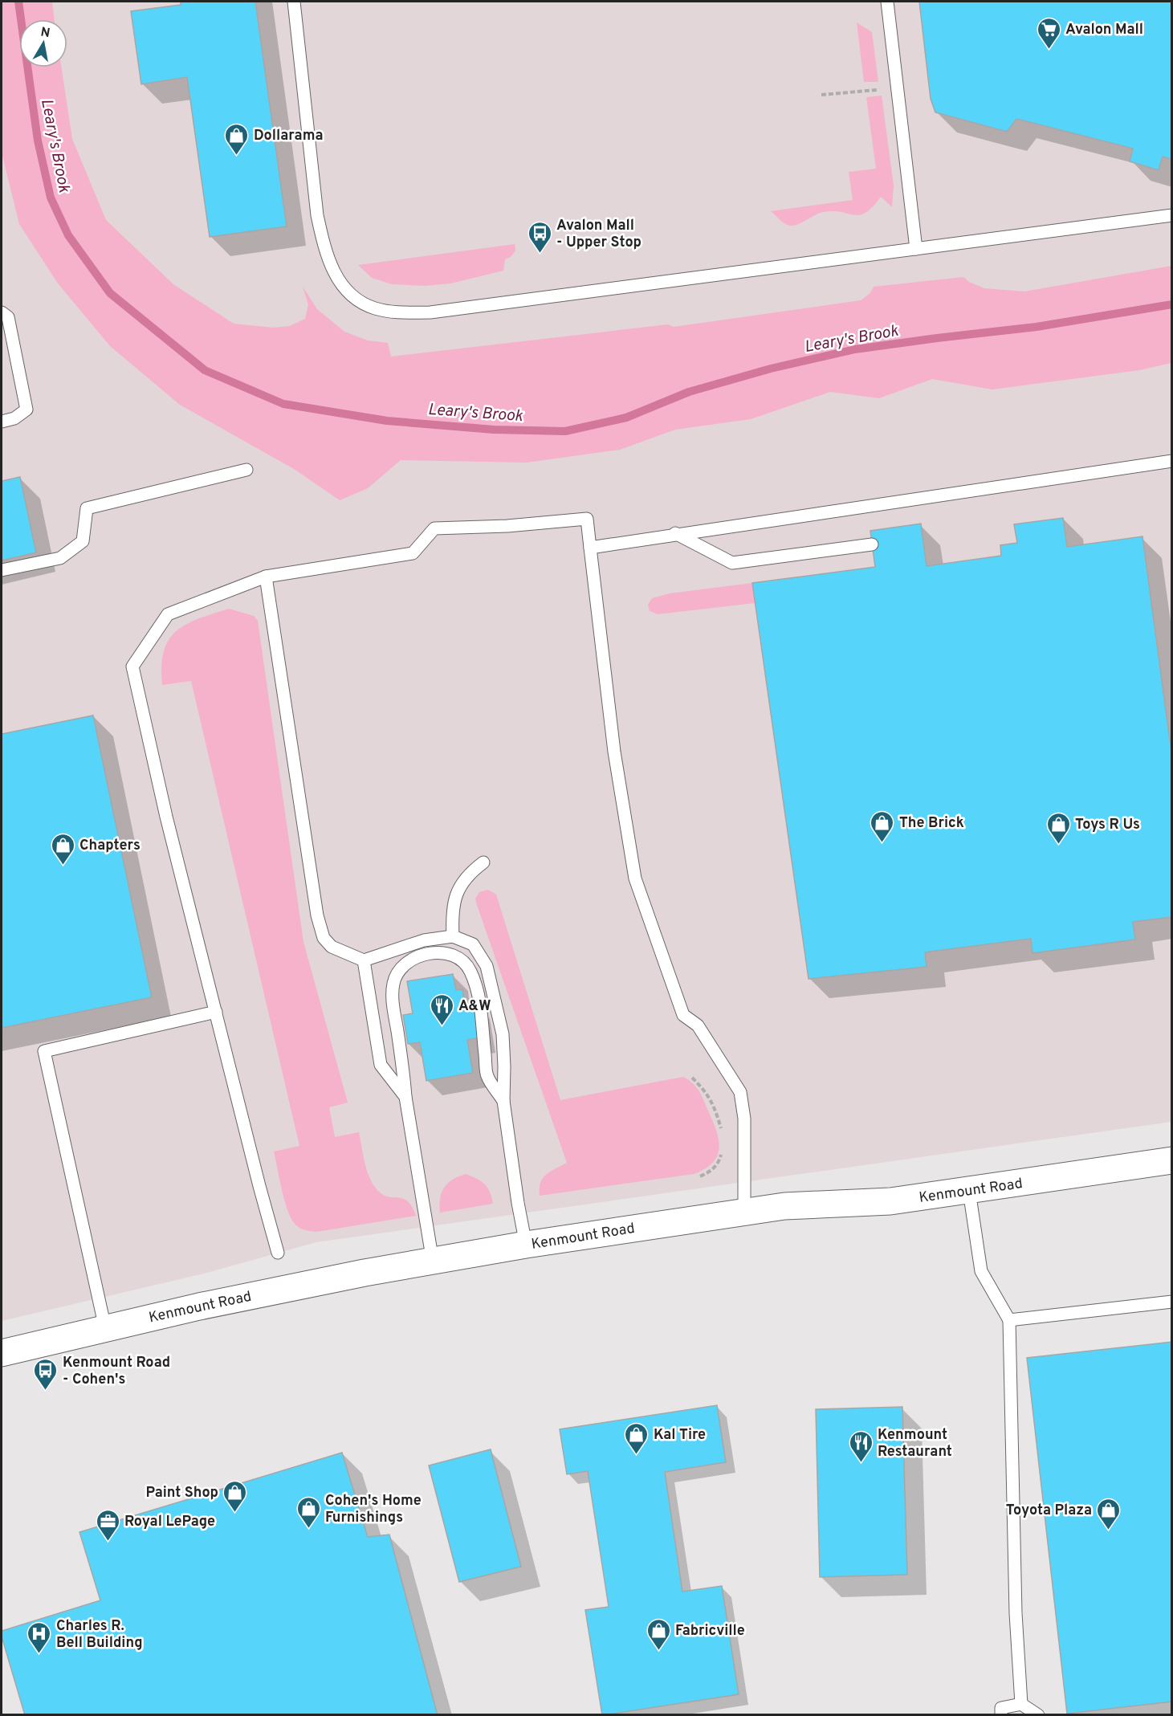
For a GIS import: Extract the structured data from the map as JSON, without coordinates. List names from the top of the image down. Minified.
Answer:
{"streets":{"main road":["Kenmount Road"]},"water":["Leary's Brook"],"places":{"supermarket":["Avalon Mall"],"shop":["Dollarama","The Brick","Toys R Us","Chapters","Kal Tire","Paint Shop","Cohen's Home Furnishings","Toyota Plaza","Fabricville"],"bus stop":["Avalon Mall - Upper Stop","Kenmount Road - Cohen's"],"restaurant":["A&W","Kenmount Restaurant"],"office":["Royal LePage"],"hospital":["Charles R. Bell Building"]},"north":"top"}
